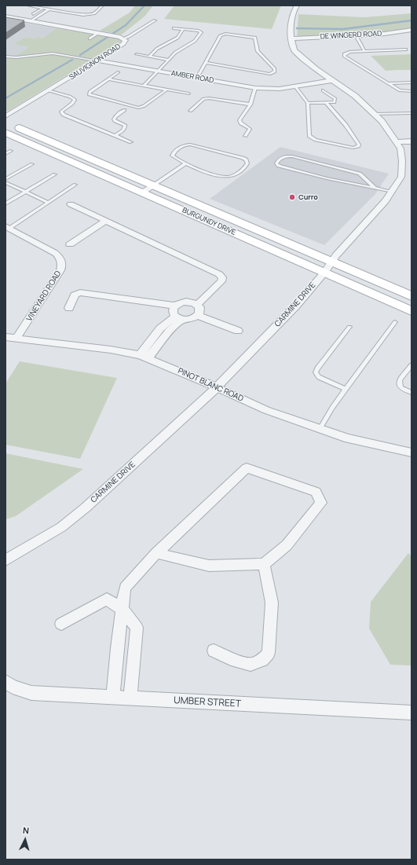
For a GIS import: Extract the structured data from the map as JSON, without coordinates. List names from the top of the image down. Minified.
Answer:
{"streets":{"main road":["BURGUNDY DRIVE"],"street":["DE WINGERD ROAD","SAUVIGNON ROAD","AMBER ROAD","VINEYARD ROAD","CARMINE DRIVE","PINOT BLANC ROAD","UMBER STREET"]},"crossings":[["DE WINGERD ROAD","CARMINE DRIVE"],["SAUVIGNON ROAD","AMBER ROAD"],["AMBER ROAD","CARMINE DRIVE"],["BURGUNDY DRIVE","CARMINE DRIVE"],["VINEYARD ROAD","PINOT BLANC ROAD"],["CARMINE DRIVE","PINOT BLANC ROAD"]],"places":["Curro"],"north":"top"}
